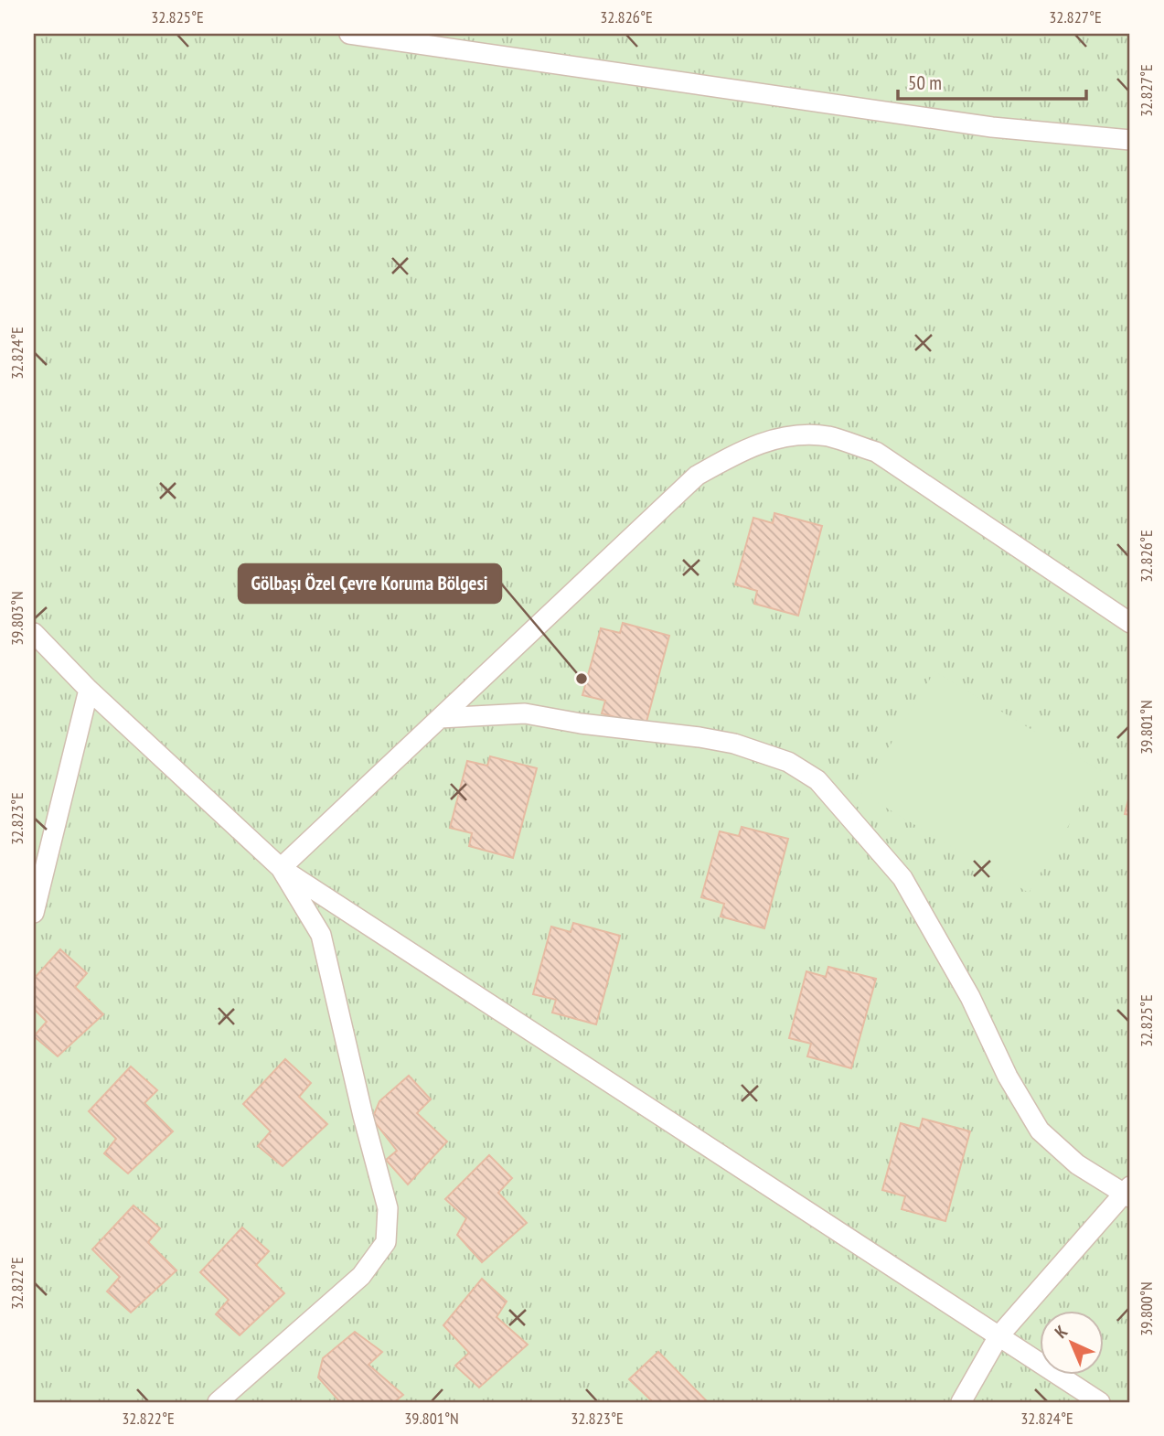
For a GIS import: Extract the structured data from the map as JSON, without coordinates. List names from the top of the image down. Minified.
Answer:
{"places":["Gölbaşı Özel Çevre Koruma Bölgesi"],"scale_bar":"50 m","north":"top left","coordinates":["32.825°E","32.826°E","32.827°E","32.824°E","39.803°N","39.801°N","32.823°E","32.822°E","39.800°N"]}
